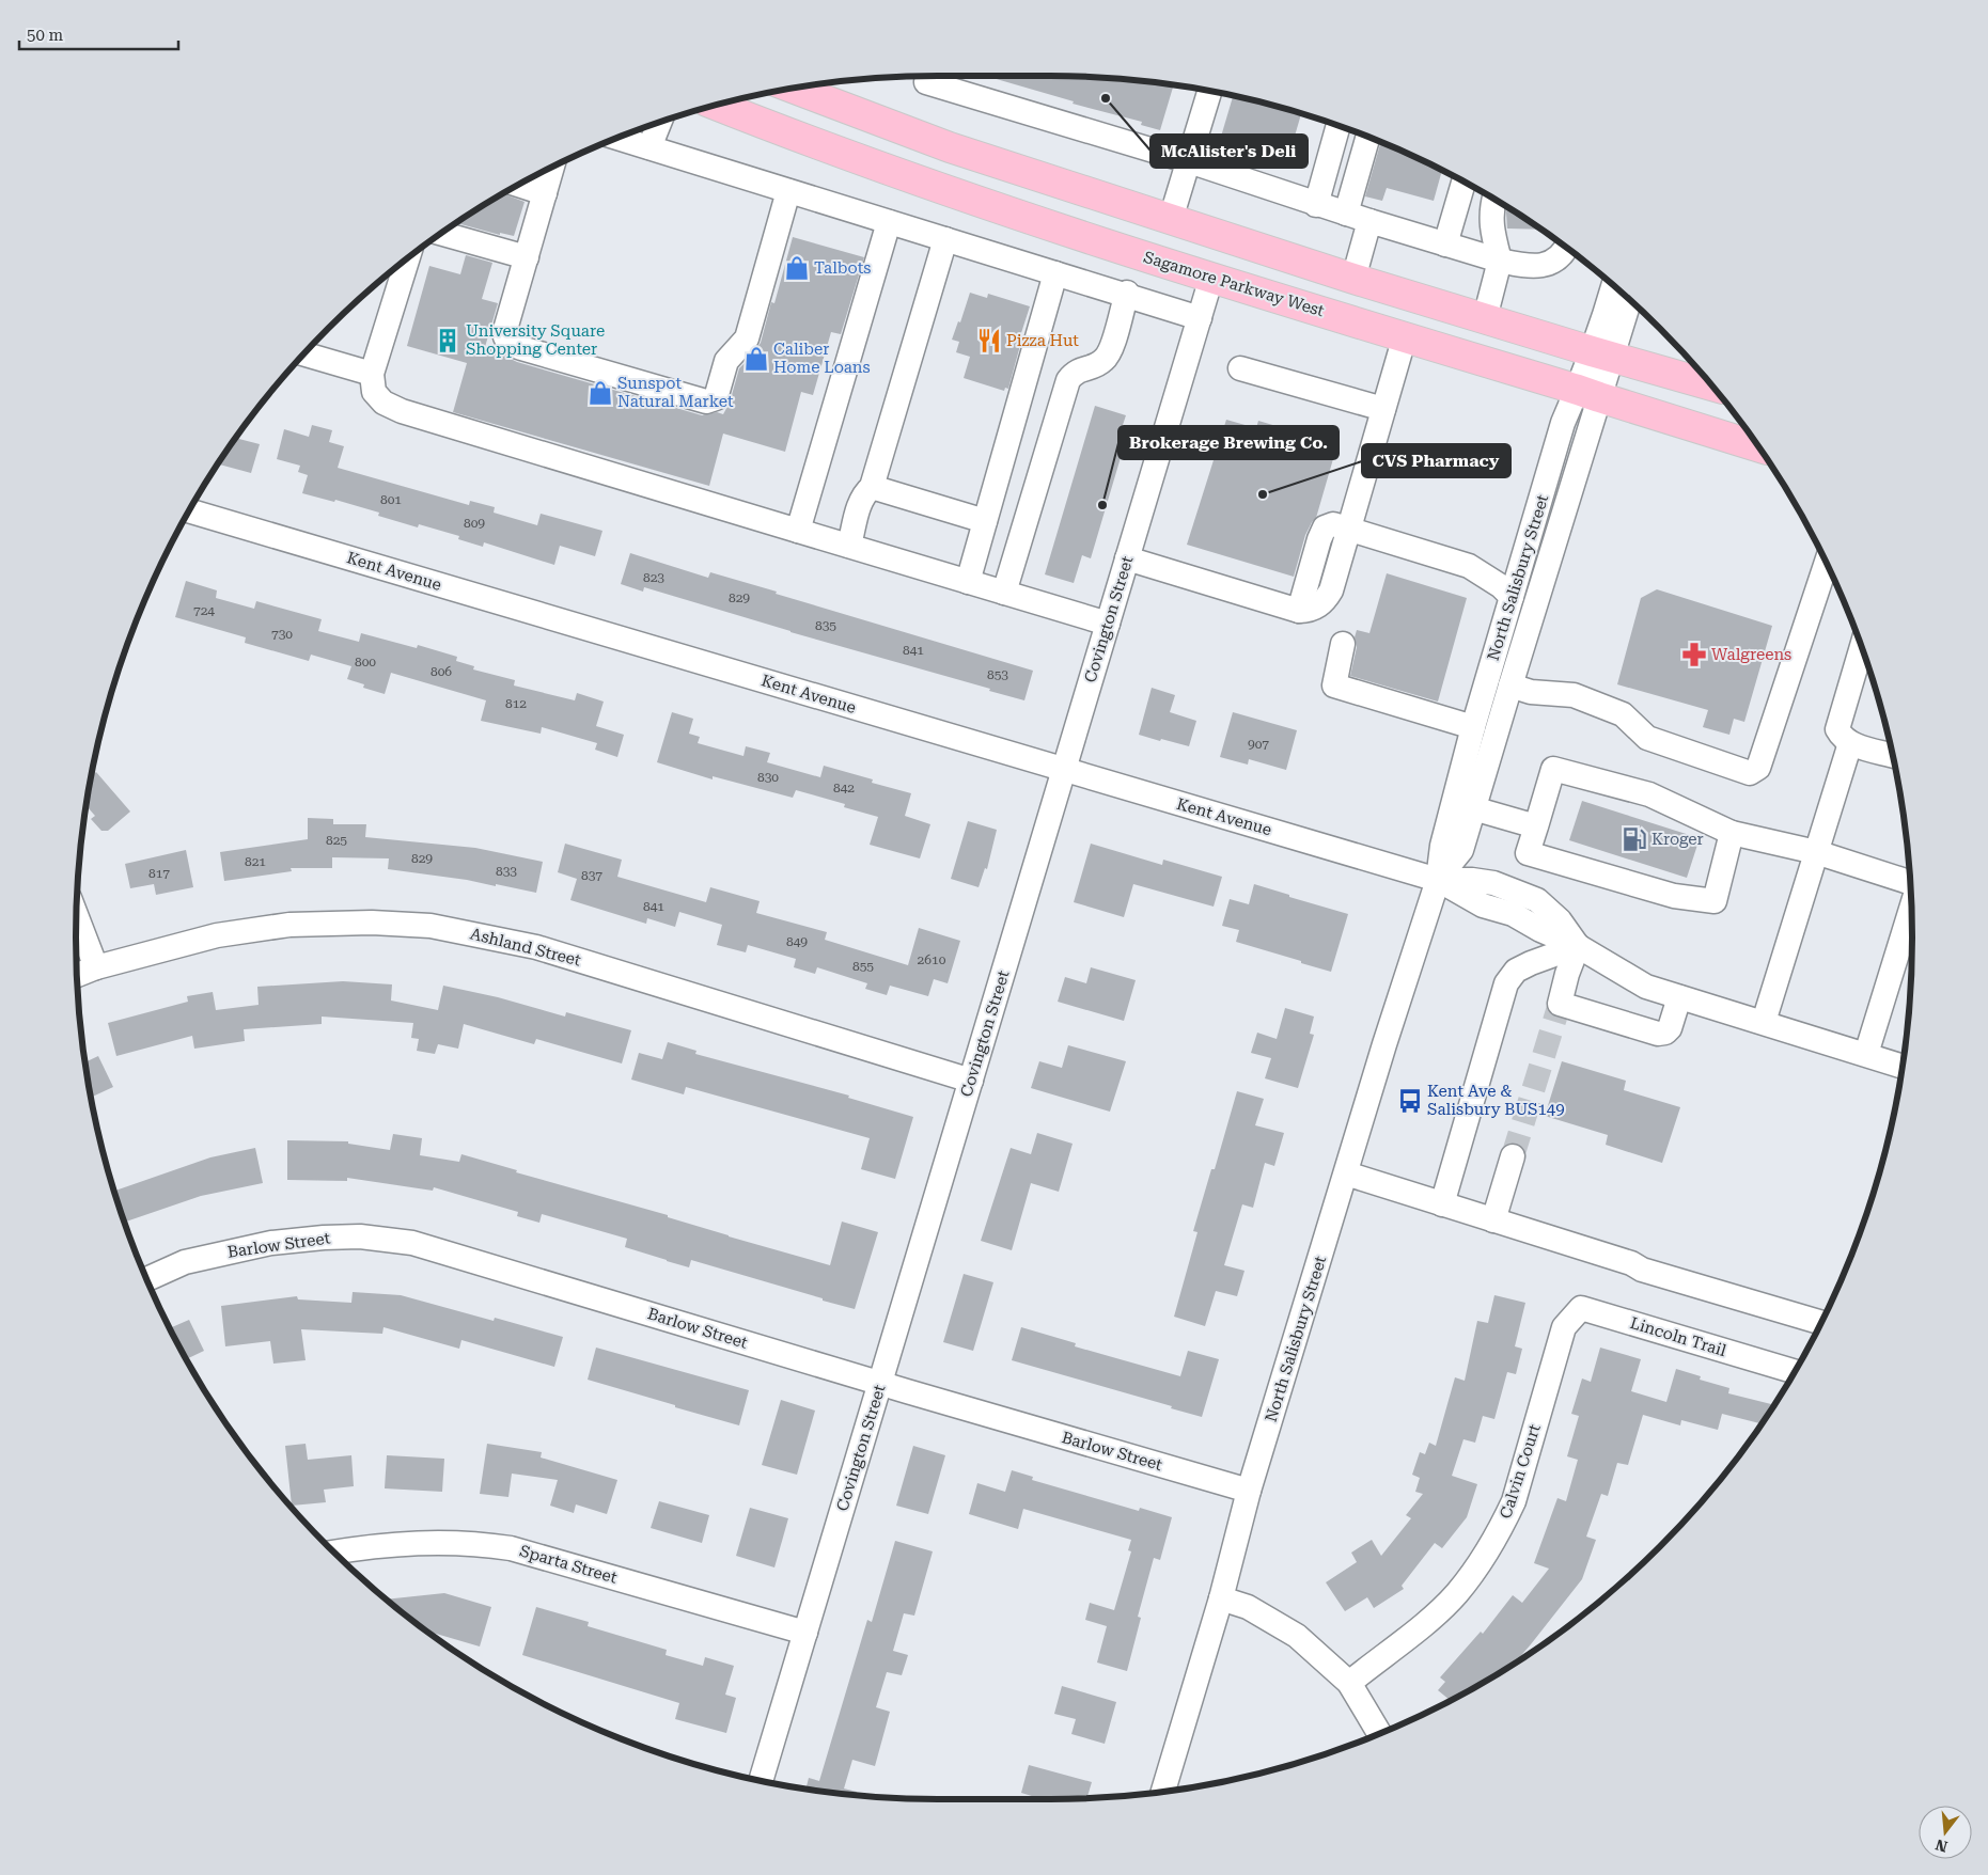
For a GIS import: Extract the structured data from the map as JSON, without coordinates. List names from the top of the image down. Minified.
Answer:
{"streets":{"highway":["Sagamore Parkway West"],"street":["Kent Avenue","North Salisbury Street","Covington Street","Ashland Street","Barlow Street","Lincoln Trail","Calvin Court","Sparta Street"]},"crossings":[["Sagamore Parkway West","North Salisbury Street"],["Sagamore Parkway West","Covington Street"],["Kent Avenue","North Salisbury Street"],["Kent Avenue","Covington Street"],["North Salisbury Street","Barlow Street"],["Covington Street","Ashland Street"],["Covington Street","Barlow Street"],["Covington Street","Sparta Street"],["Lincoln Trail","Calvin Court"]],"places":{"other":["McAlister's Deli","CVS Pharmacy","Brokerage Brewing Co."],"shop":["Talbots","Caliber Home Loans","Sunspot Natural Market"],"building":["University Square Shopping Center"],"restaurant":["Pizza Hut"],"pharmacy":["Walgreens"],"fuel station":["Kroger"],"bus stop":["Kent Ave & Salisbury BUS149"]},"house_numbers":["801","809","823","829","724","835","730","841","800","806","853","812","907","830","842","825","829","821","833","817","837","841","849","2610","855"],"scale_bar":"50 m","north":"bottom"}
